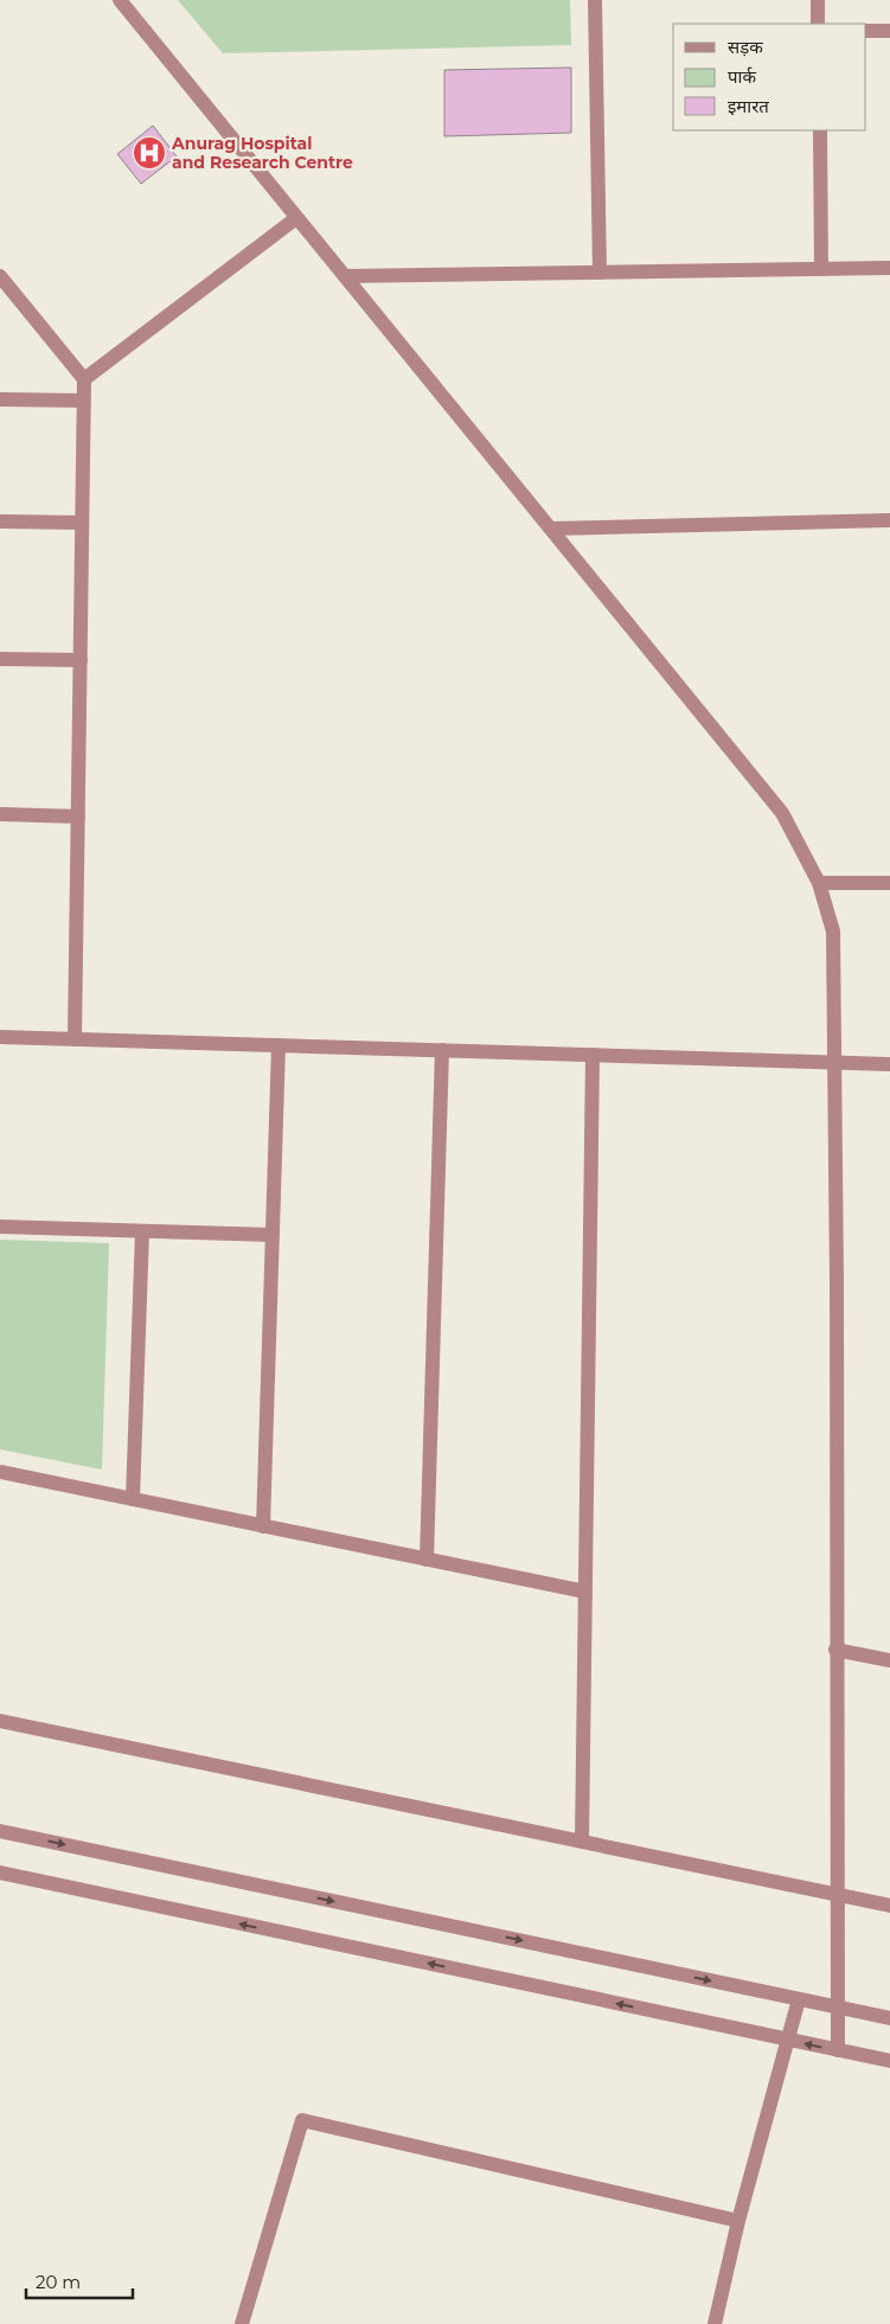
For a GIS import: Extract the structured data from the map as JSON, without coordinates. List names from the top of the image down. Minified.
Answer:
{"places":{"hospital":["Anurag Hospital and Research Centre"]},"legend":["सड़क","पार्क","इमारत"],"scale_bar":"20 m"}
